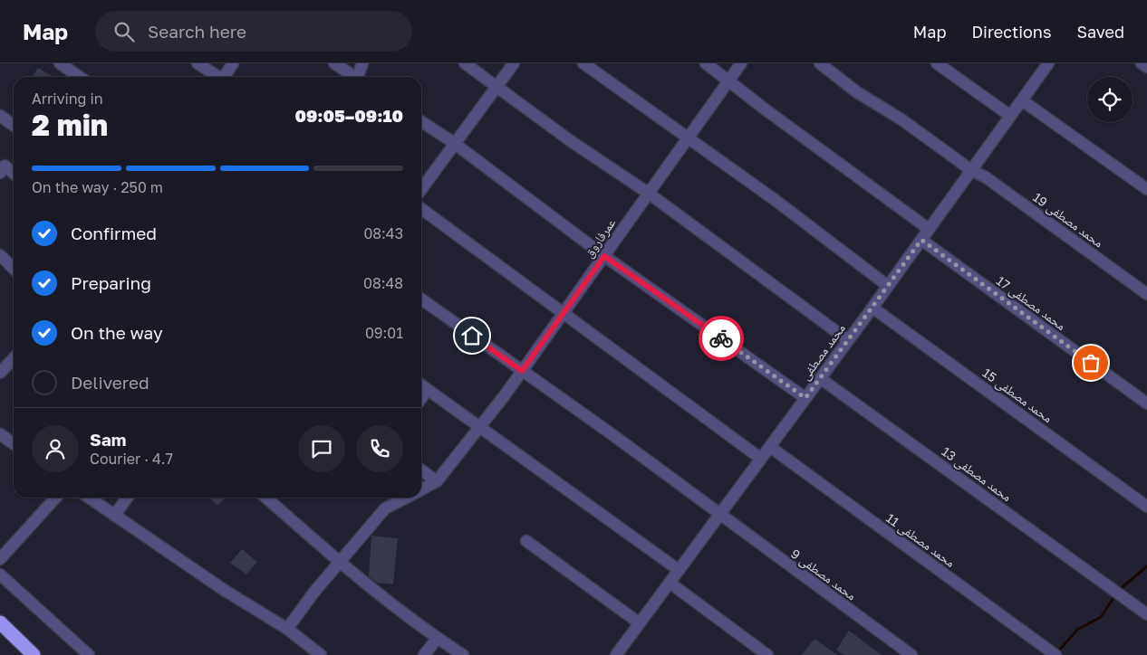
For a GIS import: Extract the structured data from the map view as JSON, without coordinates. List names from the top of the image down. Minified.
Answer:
{"streets":{"street":["محمد مصطفی 19","عمرفاروق","محمد مصطفی 17","محمد مصطفی","محمد مصطفی 15","محمد مصطفی 13","محمد مصطفی 11","محمد مصطفی 9"]},"crossings":[["محمد مصطفی 19","محمد مصطفی"],["عمرفاروق","محمد مصطفی 9"],["محمد مصطفی 17","محمد مصطفی"],["محمد مصطفی","محمد مصطفی 15"],["محمد مصطفی","محمد مصطفی 13"],["محمد مصطفی","محمد مصطفی 11"],["محمد مصطفی","محمد مصطفی 9"]],"page":{"header":"Map","search":"Search here","nav":["Map","Directions","Saved"],"heading":["2 min","Arriving in","09:05–09:10"],"panel":["Sam","Courier · 4.7"],"bar":"On the way · 250 m","list":[["Confirmed","08:43"],["Preparing","08:48"],["On the way","09:01"],"Delivered"]}}
